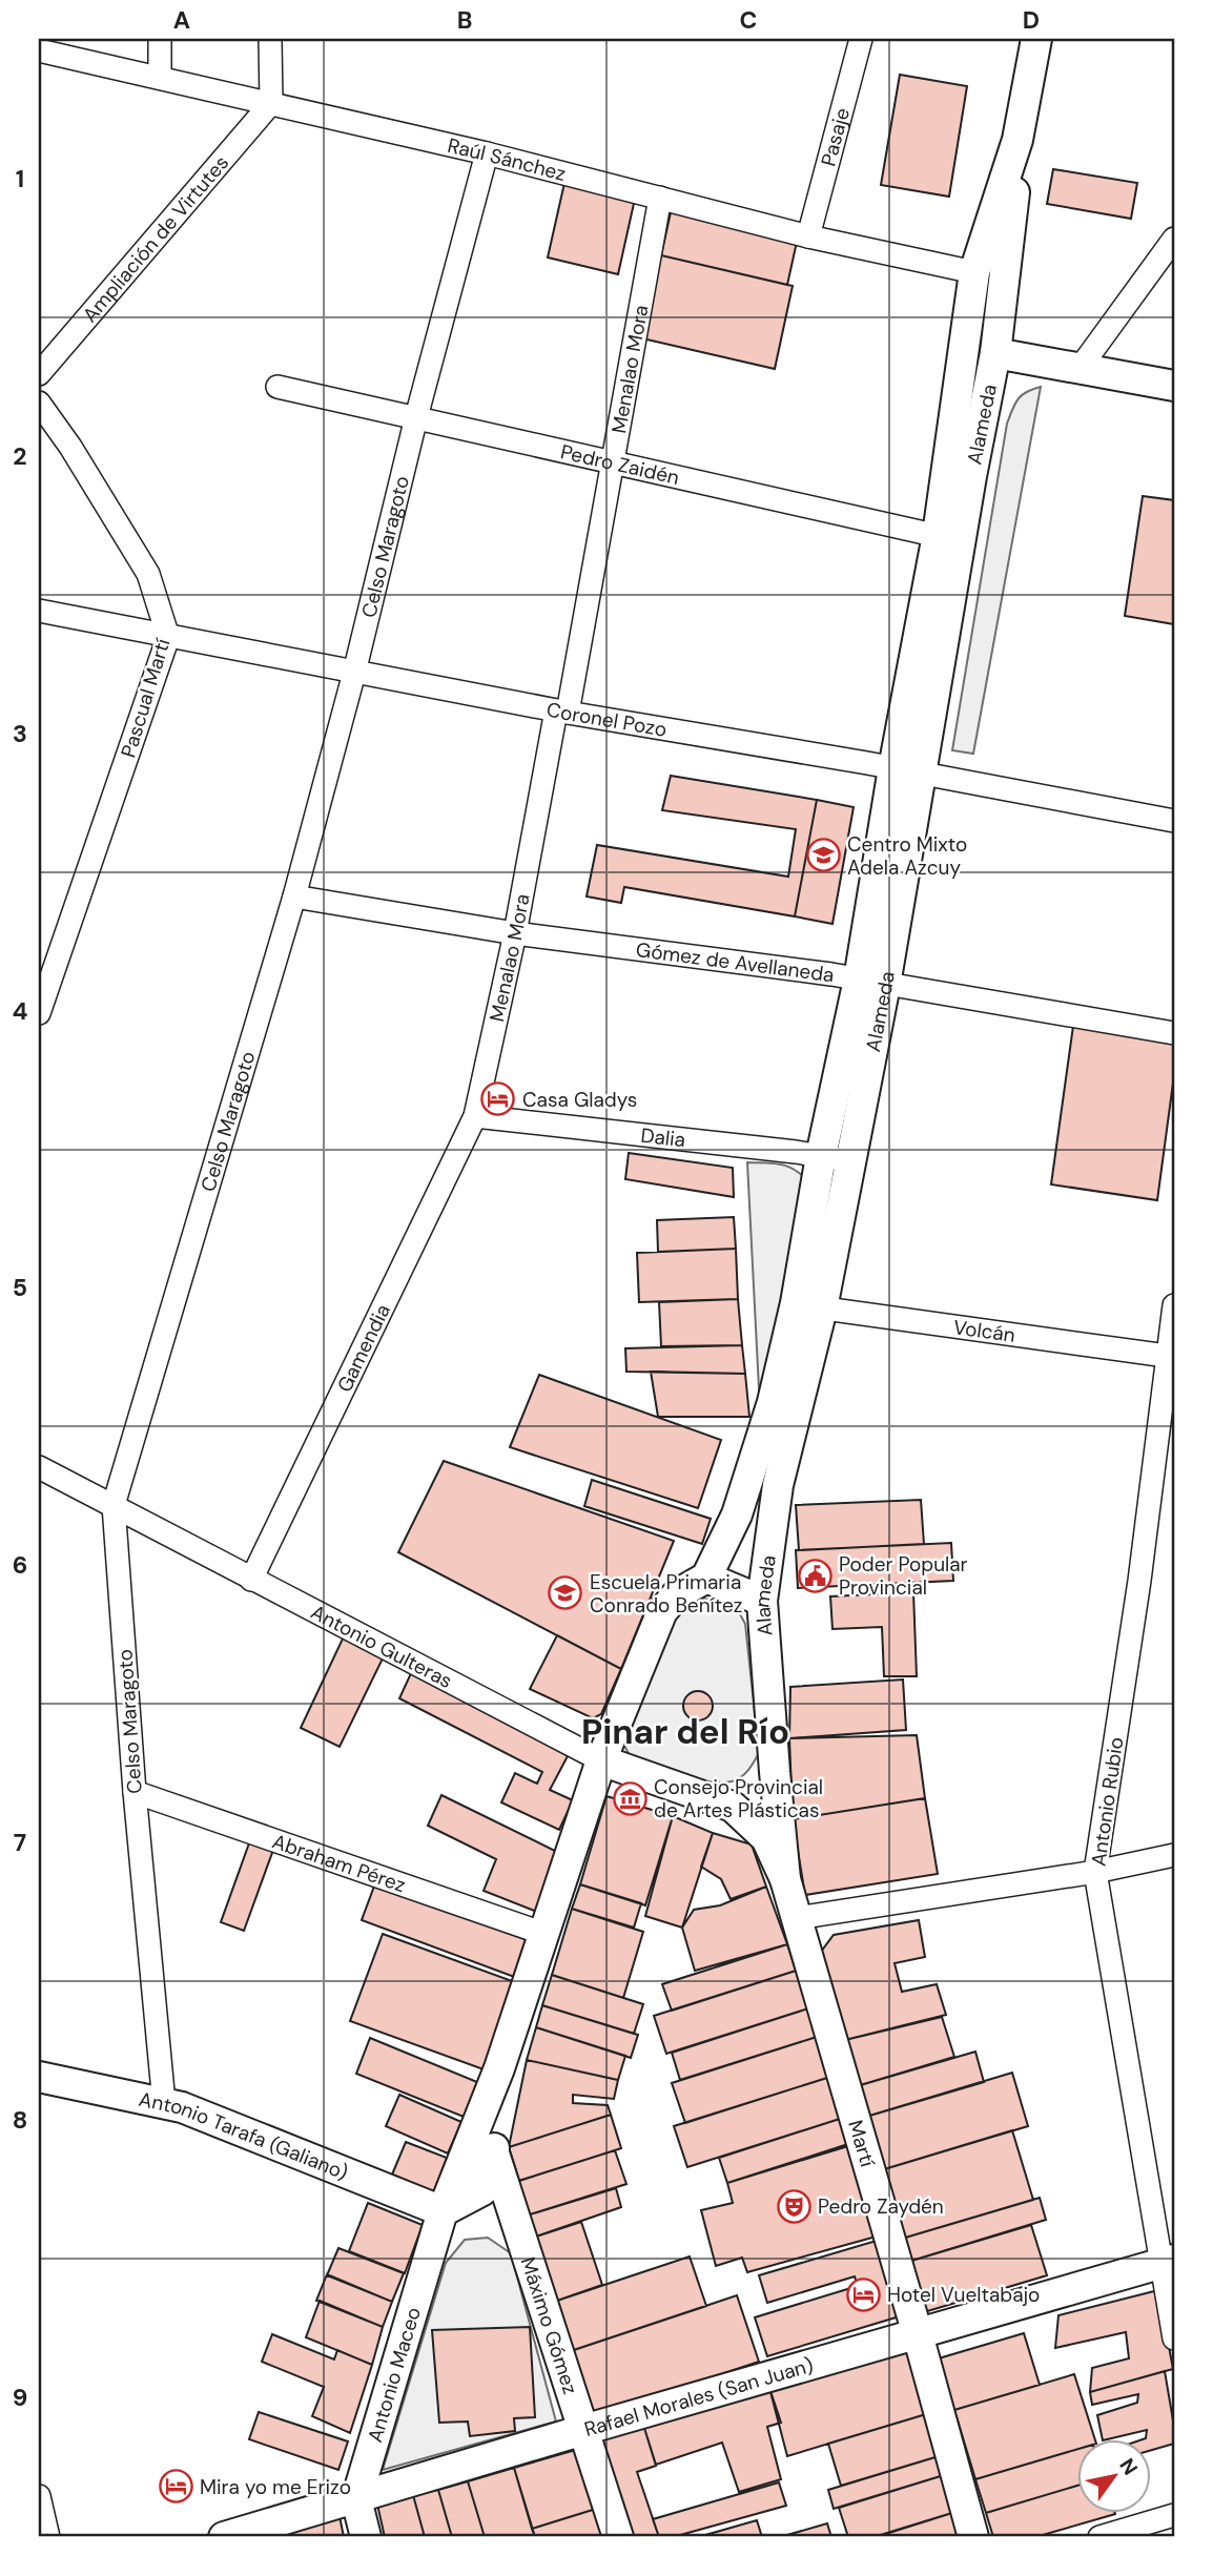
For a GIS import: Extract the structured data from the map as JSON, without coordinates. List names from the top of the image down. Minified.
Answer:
{"streets":{"main road":["Alameda","Antonio Gulteras","Antonio Tarafa (Galiano)","Martí","Máximo Gómez","Antonio Maceo","Rafael Morales (San Juan)"],"street":["Pasaje","Raúl Sánchez","Ampliación de Virtutes","Menalao Mora","Pedro Zaidén","Celso Maragoto","Pascual Martí","Coronel Pozo","Gómez de Avellaneda","Dalia","Volcán","Gamendia","Antonio Rubio","Abraham Pérez"]},"crossings":[["Pasaje","Raúl Sánchez"],["Raúl Sánchez","Ampliación de Virtutes"],["Raúl Sánchez","Menalao Mora"],["Raúl Sánchez","Alameda"],["Raúl Sánchez","Celso Maragoto"],["Menalao Mora","Pedro Zaidén"],["Menalao Mora","Coronel Pozo"],["Menalao Mora","Gómez de Avellaneda"],["Menalao Mora","Dalia"],["Menalao Mora","Gamendia"],["Alameda","Pedro Zaidén"],["Alameda","Coronel Pozo"],["Alameda","Gómez de Avellaneda"],["Alameda","Dalia"],["Alameda","Volcán"],["Alameda","Antonio Gulteras"],["Alameda","Martí"],["Pedro Zaidén","Celso Maragoto"],["Celso Maragoto","Coronel Pozo"],["Celso Maragoto","Gómez de Avellaneda"],["Celso Maragoto","Antonio Gulteras"],["Celso Maragoto","Abraham Pérez"],["Celso Maragoto","Antonio Tarafa (Galiano)"],["Pascual Martí","Coronel Pozo"],["Dalia","Gamendia"],["Volcán","Antonio Rubio"],["Gamendia","Antonio Gulteras"],["Antonio Gulteras","Martí"],["Antonio Gulteras","Antonio Maceo"],["Antonio Rubio","Rafael Morales (San Juan)"],["Abraham Pérez","Antonio Maceo"],["Antonio Tarafa (Galiano)","Antonio Maceo"],["Martí","Rafael Morales (San Juan)"],["Máximo Gómez","Antonio Maceo"],["Máximo Gómez","Rafael Morales (San Juan)"],["Antonio Maceo","Rafael Morales (San Juan)"]],"districts":["Pinar del Río"],"places":{"school or university":["Centro Mixto Adela Azcuy","Escuela Primaria Conrado Benítez"],"hotel":["Casa Gladys","Hotel Vueltabajo","Mira yo me Erizo"],"public building":["Poder Popular Provincial"],"museum":["Consejo Provincial de Artes Plásticas"],"theatre":["Pedro Zaydén"]},"north":"top right","grid":{"columns":["A","B","C","D"],"rows":["1","2","3","4","5","6","7","8","9"]}}
